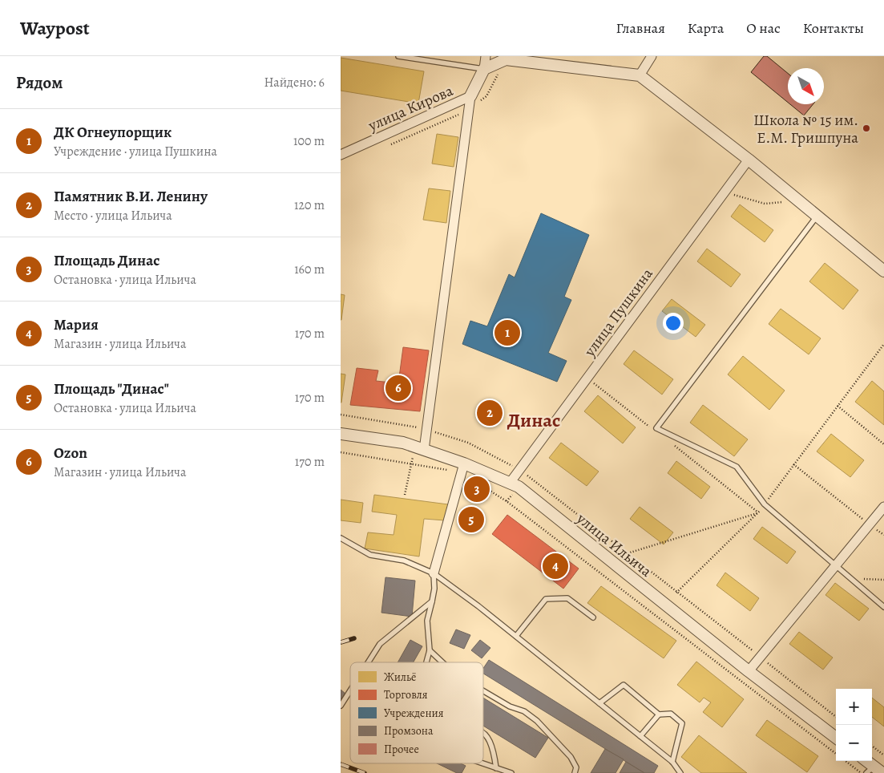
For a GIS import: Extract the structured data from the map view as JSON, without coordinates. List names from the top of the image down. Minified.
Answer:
{"streets":{"street":["улица Кирова","улица Пушкина","улица Ильича"]},"crossings":[["улица Пушкина","улица Ильича"]],"districts":["Динас"],"places":["Школа № 15 им. Е.М. Гришпуна"],"legend":["Жильё","Торговля","Учреждения","Промзона","Прочее"],"north":"bottom right","page":{"header":"Waypost","nav":["Главная","Карта","О нас","Контакты"],"heading":["Рядом","Найдено: 6"],"list":[{"mark":"1","name":"ДК Огнеупорщик","note":"Учреждение · улица Пушкина","value":"100 m"},{"mark":"2","name":"Памятник В.И. Ленину","note":"Место · улица Ильича","value":"120 m"},{"mark":"3","name":"Площадь Динас","note":"Остановка · улица Ильича","value":"160 m"},{"mark":"4","name":"Мария","note":"Магазин · улица Ильича","value":"170 m"},{"mark":"5","name":"Площадь \"Динас\"","note":"Остановка · улица Ильича","value":"170 m"},{"mark":"6","name":"Ozon","note":"Магазин · улица Ильича","value":"170 m"}],"pins":["1","6","2","3","5","4"],"map_buttons":["+","−"]}}
